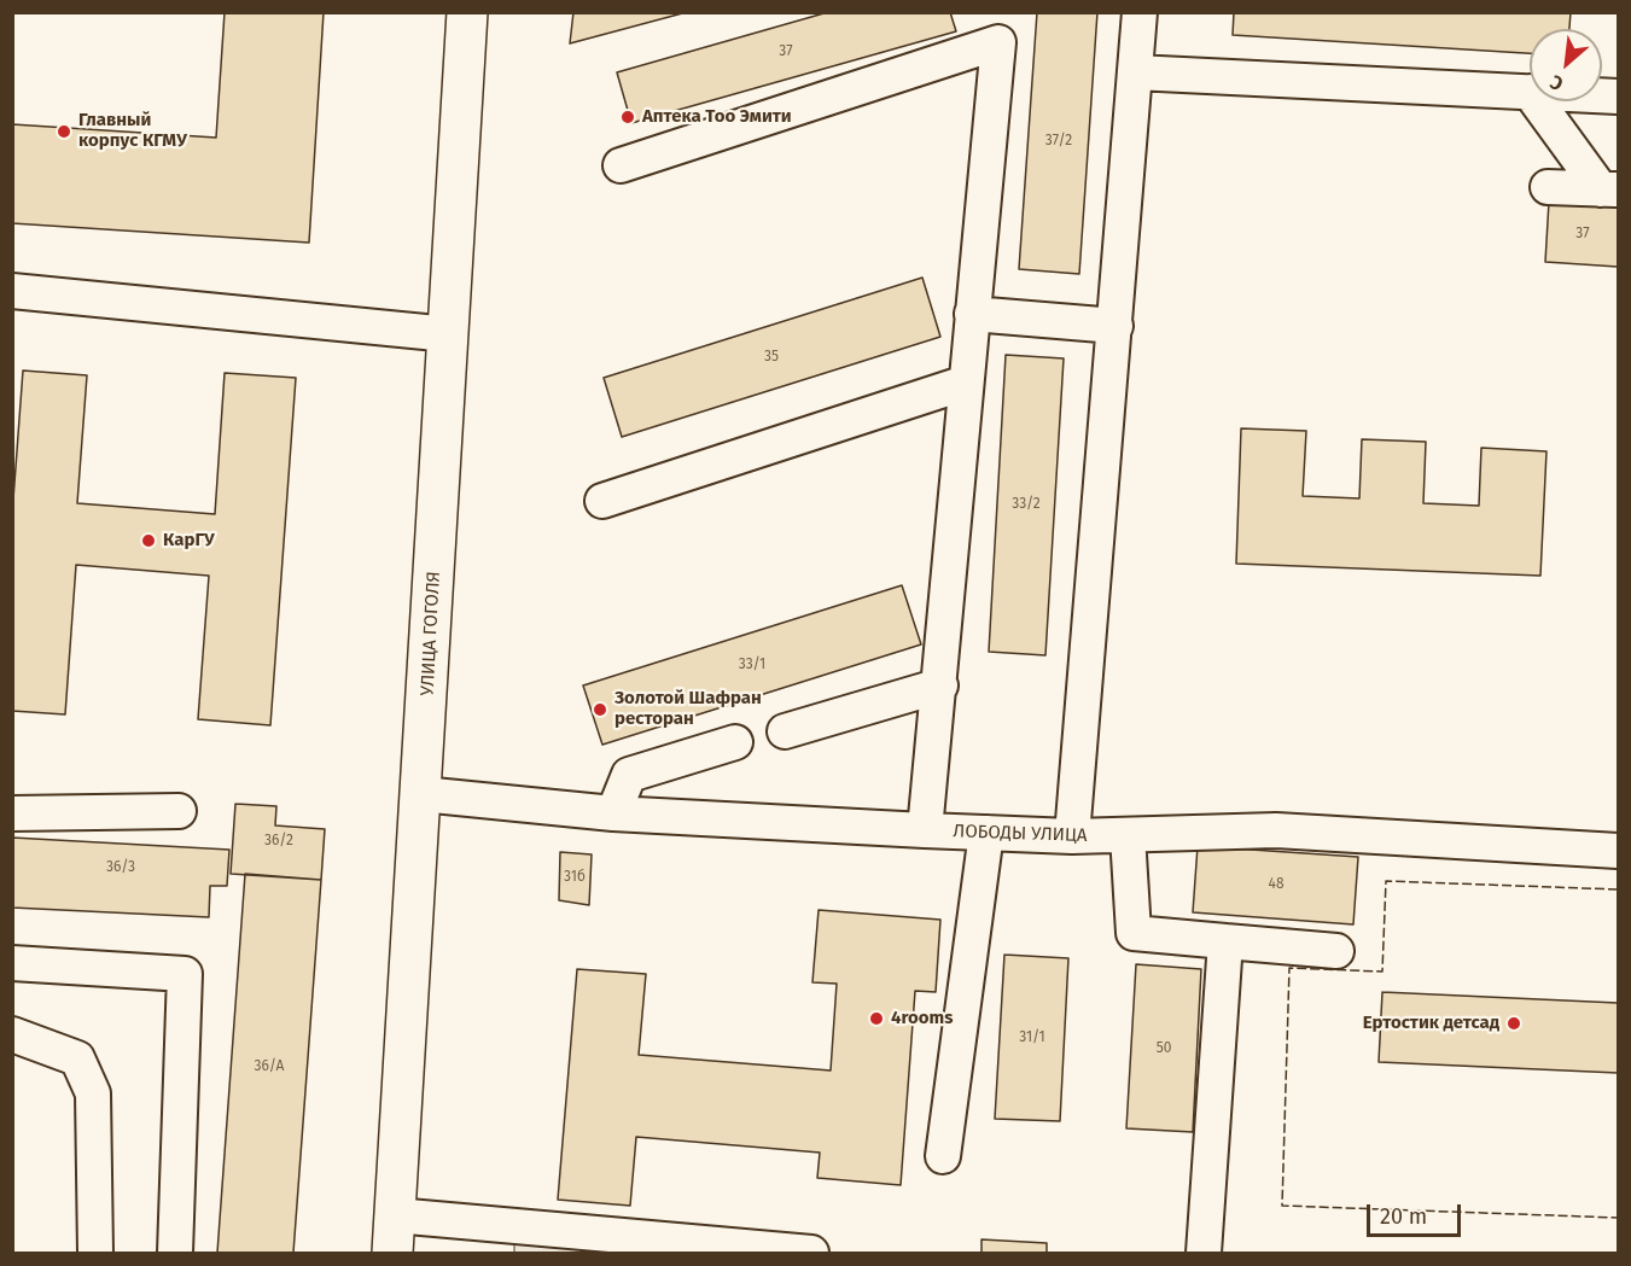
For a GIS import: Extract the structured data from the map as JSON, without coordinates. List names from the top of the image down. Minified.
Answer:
{"streets":{"highway":["УЛИЦА ГОГОЛЯ"],"street":["ЛОБОДЫ УЛИЦА"]},"crossings":[["УЛИЦА ГОГОЛЯ","ЛОБОДЫ УЛИЦА"]],"places":["Аптека Тоо Эмити","Главный корпус КГМУ","КарГУ","Золотой Шафран ресторан","4rooms","Ертостик детсад"],"house_numbers":["37","37/2","37","35","33/2","33/1","36/2","36/3","31б","48","31/1","50","36/A"],"scale_bar":"20 m","north":"bottom left"}
